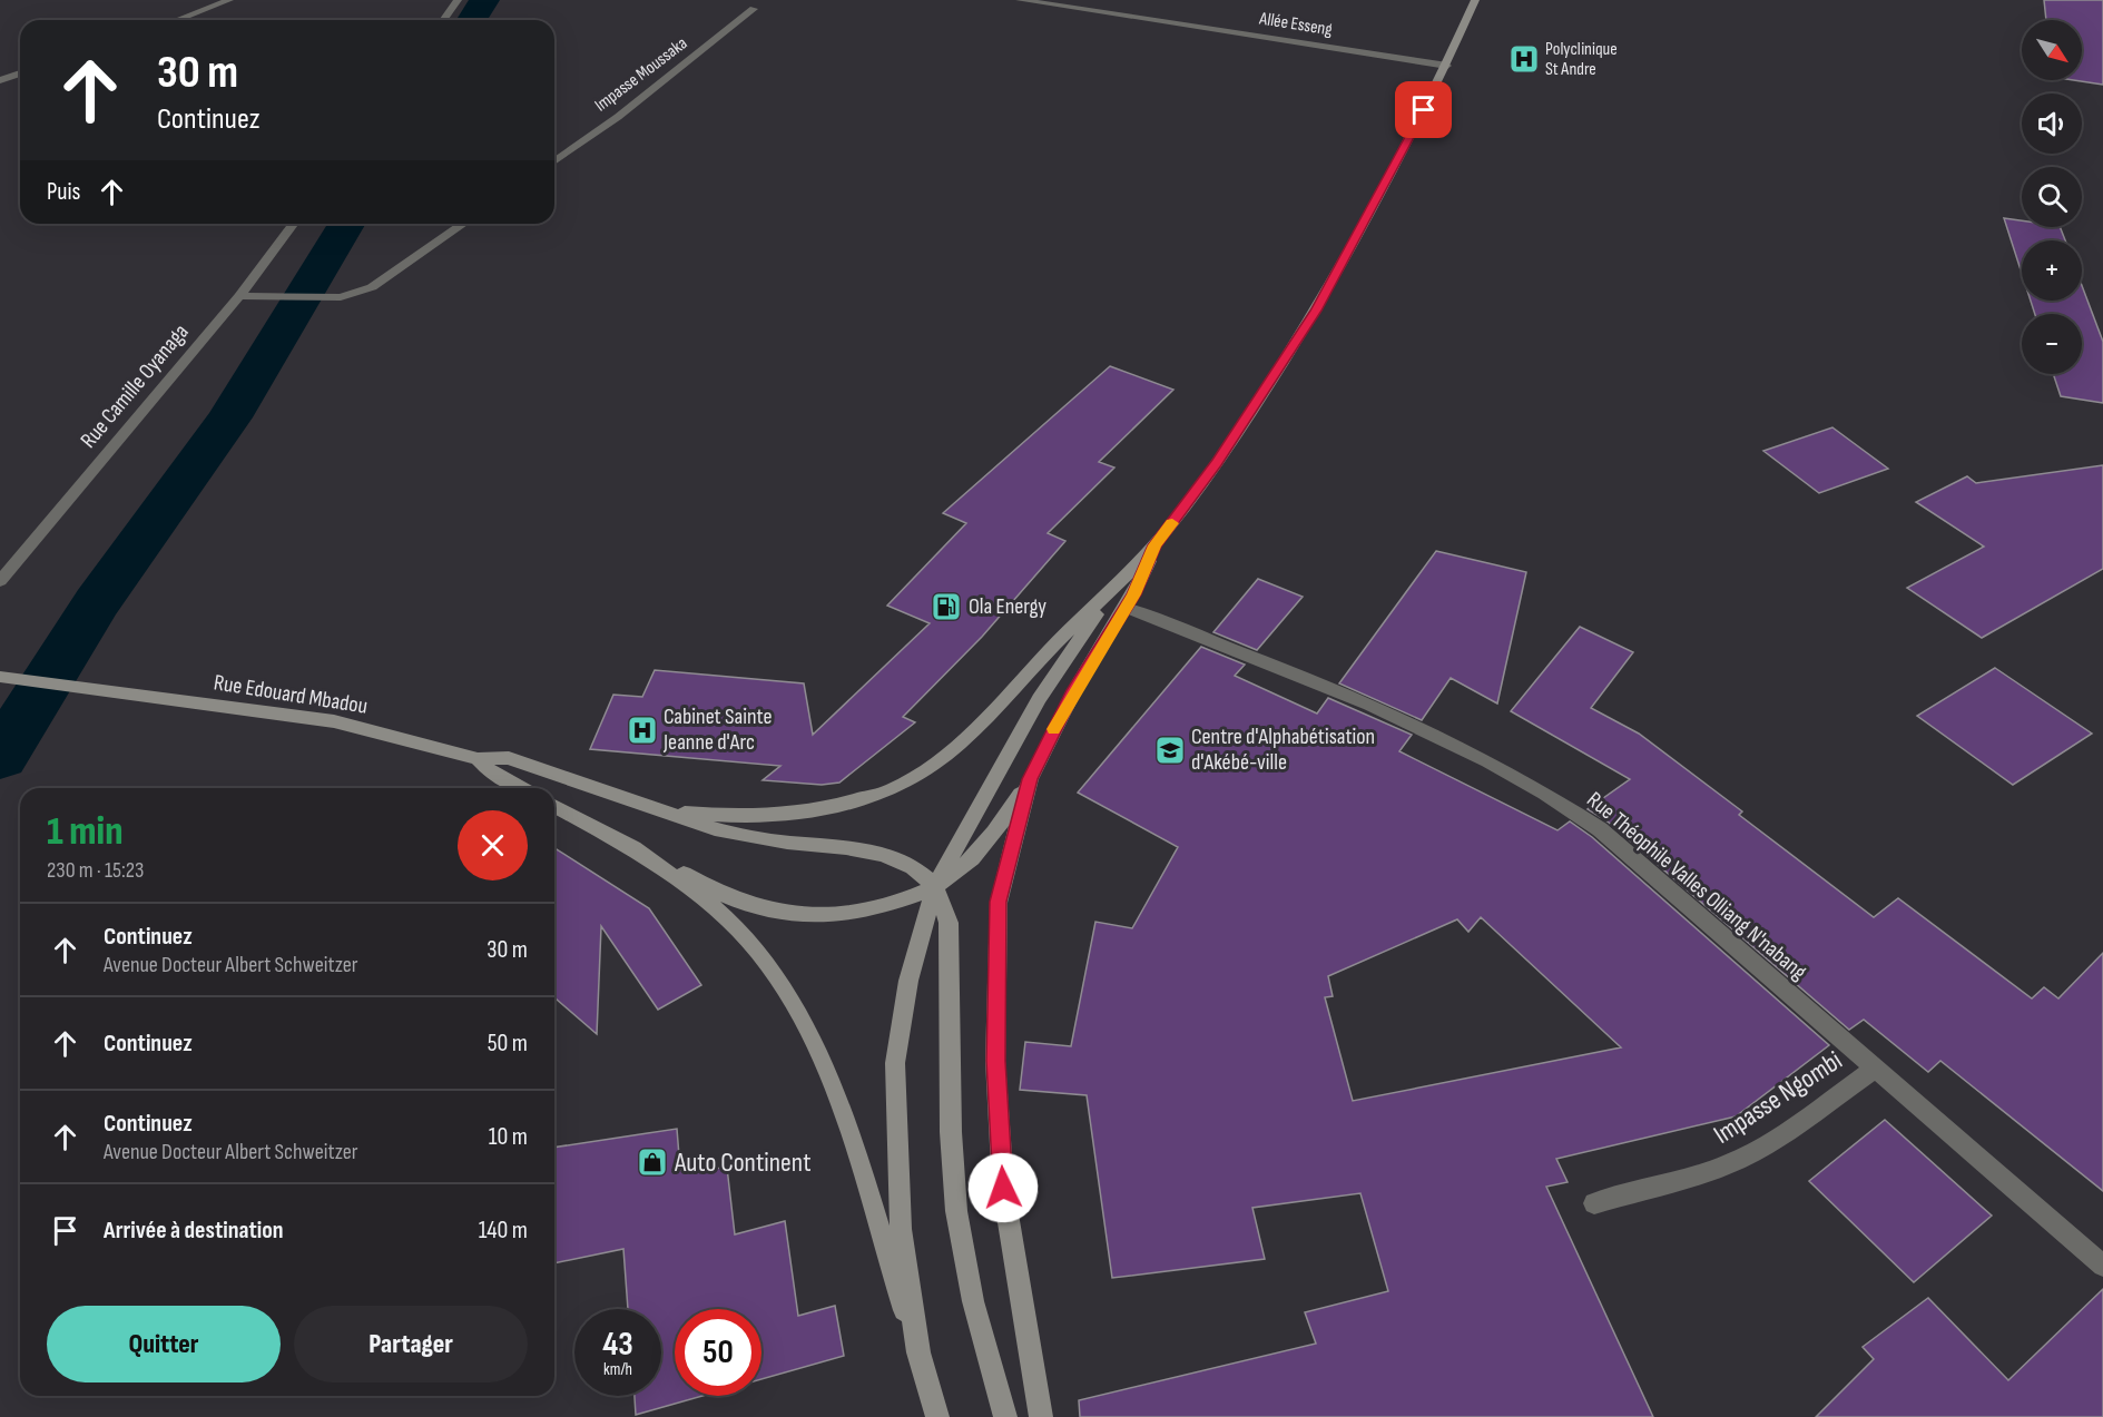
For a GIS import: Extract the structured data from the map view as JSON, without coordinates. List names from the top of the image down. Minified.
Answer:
{"streets":{"main road":["Rue Edouard Mbadou"],"street":["Allée Esseng","Impasse Moussaka","Rue Camille Oyanaga","Rue Théophile Valles Olliang N'nabang","Impasse Ngombi"]},"crossings":[["Rue Théophile Valles Olliang N'nabang","Impasse Ngombi"]],"places":{"hospital":["Polyclinique St Andre","Cabinet Sainte Jeanne d'Arc"],"fuel station":["Ola Energy"],"school or university":["Centre d'Alphabétisation d'Akébé-ville"],"shop":["Auto Continent"]},"north":"bottom right","page":{"map_buttons":["+","−"],"turn":["30 m","Continuez"],"then":"Puis","heading":["1 min","230 m · 15:23"],"list":[{"name":"Continuez","note":"Avenue Docteur Albert Schweitzer","value":"30 m"},{"name":"Continuez","value":"50 m"},{"name":"Continuez","note":"Avenue Docteur Albert Schweitzer","value":"10 m"},{"name":"Arrivée à destination","value":"140 m"}],"buttons":["Quitter","Partager"],"speed":"43 km/h","limit":"50"}}
